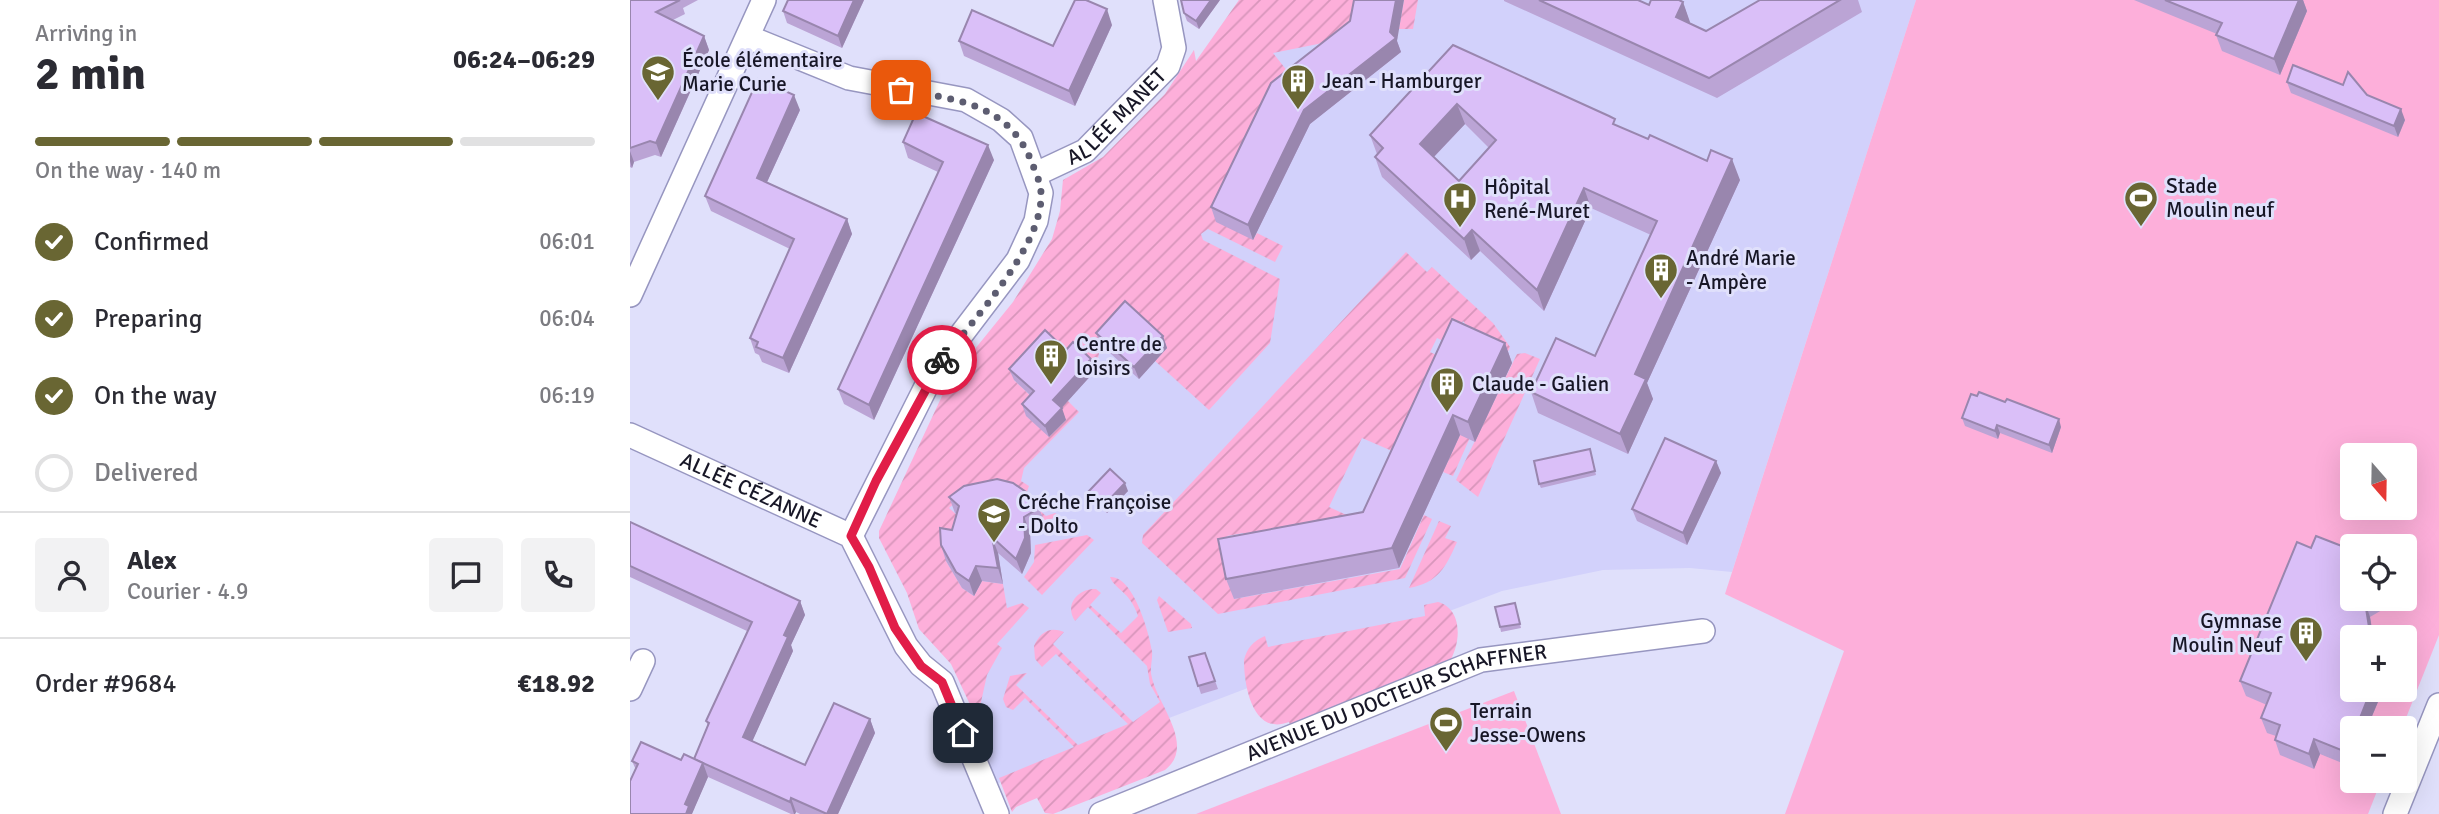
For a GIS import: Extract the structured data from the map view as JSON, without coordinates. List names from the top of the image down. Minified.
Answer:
{"streets":{"street":["ALLÉE MANET","ALLÉE CÉZANNE","AVENUE DU DOCTEUR SCHAFFNER"]},"places":{"school or university":["École élémentaire Marie Curie","Créche Françoise - Dolto"],"building":["Jean - Hamburger","André Marie - Ampère","Centre de loisirs","Claude - Galien","Gymnase Moulin Neuf"],"sports":["Stade Moulin neuf","Terrain Jesse-Owens"],"hospital":["Hôpital René-Muret"]},"north":"bottom","page":{"heading":["2 min","Arriving in","06:24–06:29"],"panel":["Alex","Courier · 4.9","Order #9684","€18.92"],"bar":"On the way · 140 m","list":[["Confirmed","06:01"],["Preparing","06:04"],["On the way","06:19"],"Delivered"],"map_buttons":["+","−"]}}
